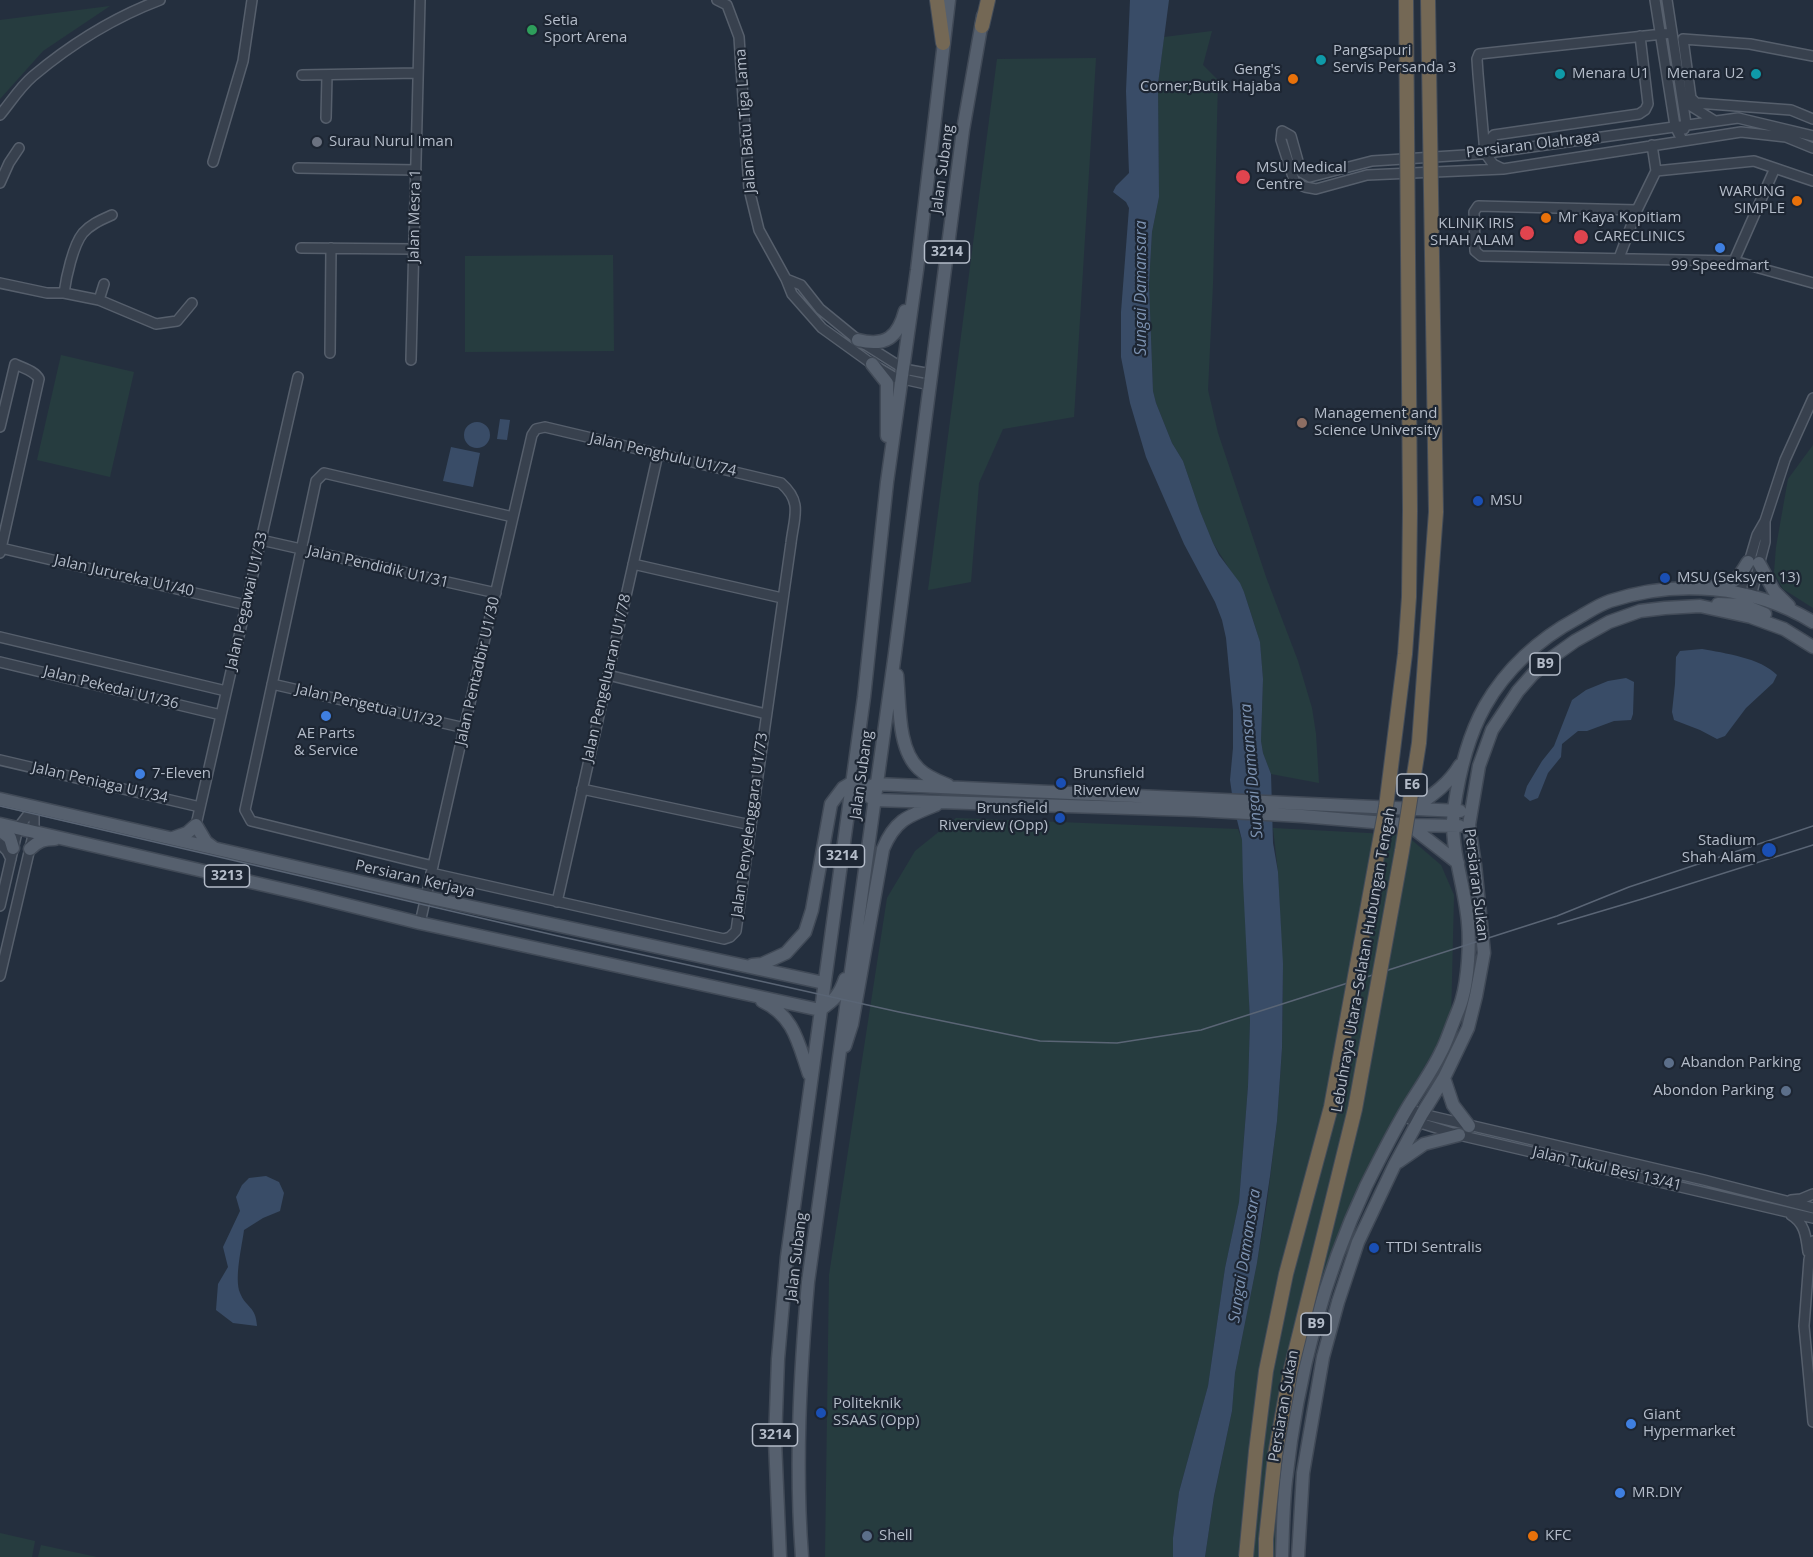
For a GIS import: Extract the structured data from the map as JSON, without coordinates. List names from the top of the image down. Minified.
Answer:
{"streets":{"highway":["E6","Lebuhraya Utara–Selatan Hubungan Tengah"],"main road":["Jalan Subang","3214","B9","3213","Persiaran Kerjaya","Persiaran Sukan"],"street":["Jalan Batu Tiga Lama","Persiaran Olahraga","Jalan Mesra 1","Jalan Penghulu U1/74","Jalan Pendidik U1/31","Jalan Jurureka U1/40","Jalan Pegawai U1/33","Jalan Pentadbir U1/30","Jalan Pengeluaran U1/78","Jalan Pekedai U1/36","Jalan Pengetua U1/32","Jalan Peniaga U1/34","Jalan Penyelenggara U1/73","Jalan Tukul Besi 13/41"]},"crossings":[["Jalan Batu Tiga Lama","Jalan Subang"],["Jalan Subang","3213"],["Jalan Subang","Persiaran Kerjaya"],["Jalan Penghulu U1/74","Jalan Pentadbir U1/30"],["Jalan Penghulu U1/74","Jalan Pengeluaran U1/78"],["Jalan Penghulu U1/74","Jalan Penyelenggara U1/73"],["Jalan Pendidik U1/31","Jalan Pegawai U1/33"],["Jalan Pendidik U1/31","Jalan Pentadbir U1/30"],["Jalan Jurureka U1/40","Jalan Pegawai U1/33"],["Jalan Pegawai U1/33","Jalan Pekedai U1/36"],["Jalan Pegawai U1/33","Jalan Peniaga U1/34"],["Jalan Pentadbir U1/30","Jalan Pengetua U1/32"],["Jalan Pentadbir U1/30","Jalan Penyelenggara U1/73"],["Jalan Pentadbir U1/30","3213"],["Jalan Pentadbir U1/30","Persiaran Kerjaya"],["Jalan Pengeluaran U1/78","Jalan Penyelenggara U1/73"],["Persiaran Sukan","Jalan Tukul Besi 13/41"]],"water":["Sungai Damansara"],"places":["Setia Sport Arena","Pangsapuri Servis Persanda 3","Menara U1","Menara U2","Geng's Corner;Butik Hajaba","Surau Nurul Iman","MSU Medical Centre","WARUNG SIMPLE","Mr Kaya Kopitiam","KLINIK IRIS SHAH ALAM","CARECLINICS","99 Speedmart","Management and Science University","MSU","MSU (Seksyen 13)","AE Parts & Service","7-Eleven","Brunsfield Riverview","Brunsfield Riverview (Opp)","Stadium Shah Alam","Abandon Parking","Abondon Parking","TTDI Sentralis","Politeknik SSAAS (Opp)","Giant Hypermarket","MR.DIY","Shell","KFC"]}
